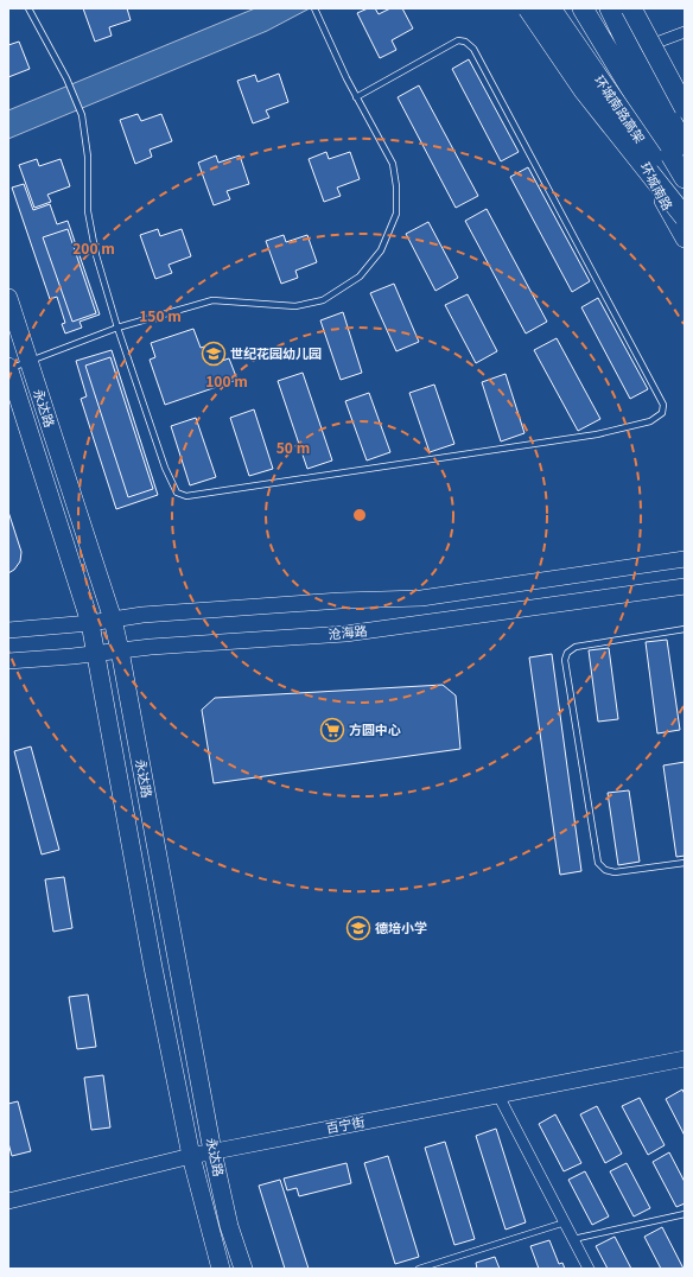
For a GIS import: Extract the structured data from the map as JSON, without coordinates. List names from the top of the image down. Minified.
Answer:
{"streets":{"highway":["环城南路高架"],"main road":["环城南路","永达路","沧海路","百宁街"]},"crossings":[["永达路","沧海路"],["永达路","百宁街"]],"places":{"school or university":["世纪花园幼儿园","德培小学"],"supermarket":["方圆中心"]},"rings":["200 m","150 m","100 m","50 m"]}
